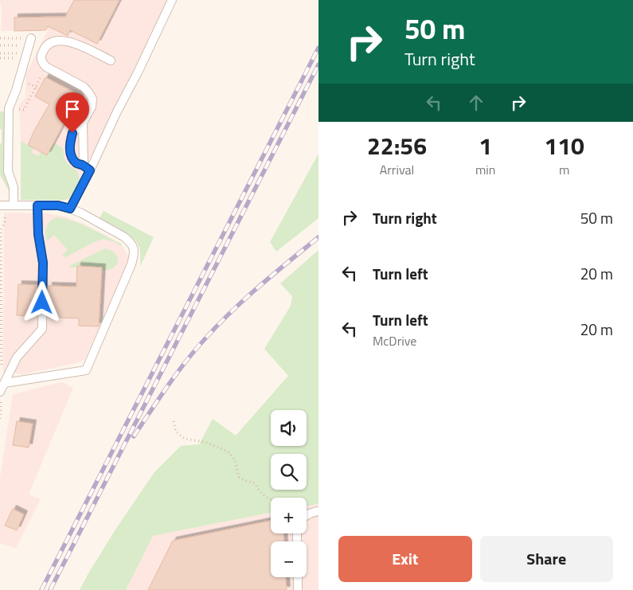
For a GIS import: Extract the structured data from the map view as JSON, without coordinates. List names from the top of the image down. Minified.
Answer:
{"page":{"turn":["50 m","Turn right"],"eta":["22:56","Arrival","1","min","110","m"],"list":[{"name":"Turn right","value":"50 m"},{"name":"Turn left","value":"20 m"},{"name":"Turn left","note":"McDrive","value":"20 m"}],"map_buttons":["+","−"],"buttons":["Exit","Share"]}}
